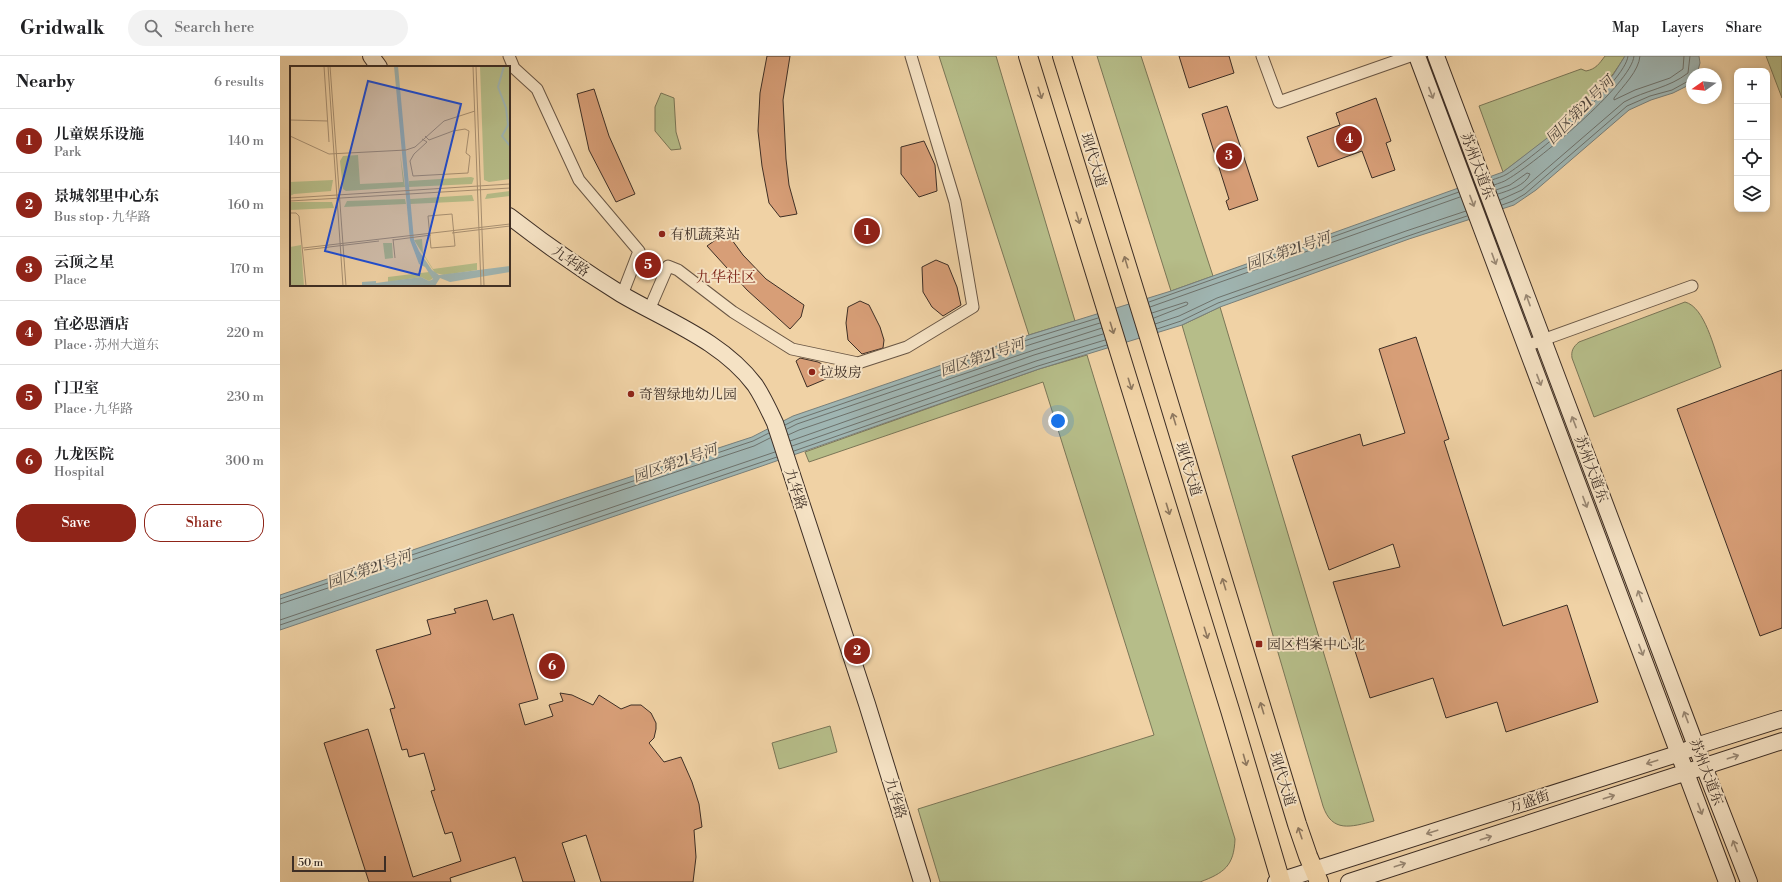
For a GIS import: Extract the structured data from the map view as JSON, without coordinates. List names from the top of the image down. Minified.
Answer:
{"streets":{"main road":["现代大道","苏州大道东","九华路","万盛街"]},"crossings":[["现代大道","万盛街"],["苏州大道东","万盛街"]],"districts":["九华社区"],"water":["园区第21号河"],"places":{"other":["有机蔬菜站","垃圾房","奇智绿地幼儿园"],"transit":["园区档案中心北"]},"scale_bar":"50 m","north":"left","page":{"header":"Gridwalk","search":"Search here","nav":["Map","Layers","Share"],"heading":["Nearby","6 results"],"map_buttons":["+","−"],"list":[{"mark":"1","name":"儿童娱乐设施","note":"Park","value":"140 m"},{"mark":"2","name":"景城邻里中心东","note":"Bus stop · 九华路","value":"160 m"},{"mark":"3","name":"云顶之星","note":"Place","value":"170 m"},{"mark":"4","name":"宜必思酒店","note":"Place · 苏州大道东","value":"220 m"},{"mark":"5","name":"门卫室","note":"Place · 九华路","value":"230 m"},{"mark":"6","name":"九龙医院","note":"Hospital","value":"300 m"}],"pins":["4","3","1","5","2","6"],"buttons":["Save","Share"],"scale":"50 m"}}
